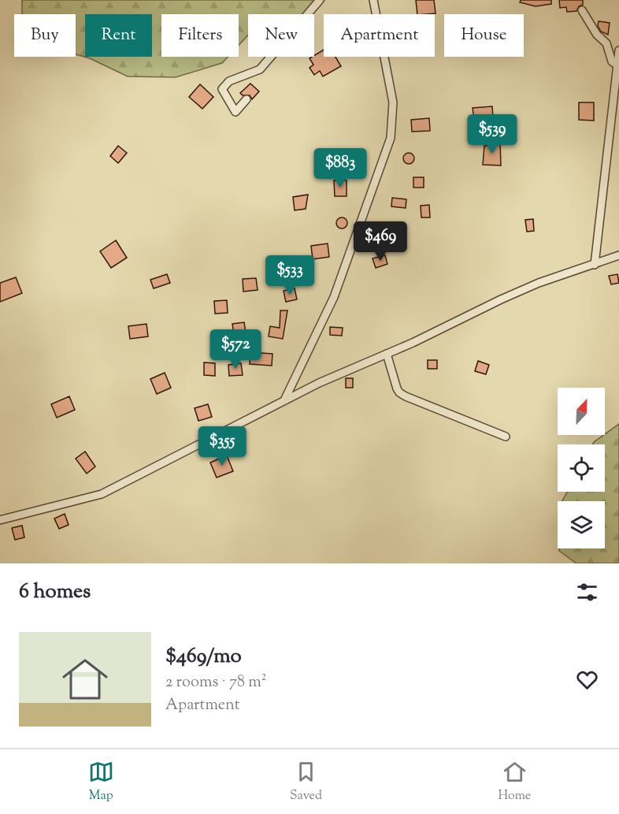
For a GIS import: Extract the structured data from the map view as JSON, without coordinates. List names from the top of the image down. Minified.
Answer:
{"north":"top right","page":{"chip":["Buy","Rent","Filters","New","Apartment","House"],"price":["$539","$883","$469","$533","$572","$355"],"heading":"6 homes","list":[{"name":"$469/mo","note":"2 rooms · 78 m² · Apartment"}],"tabs":["Map","Saved","Home"]}}
